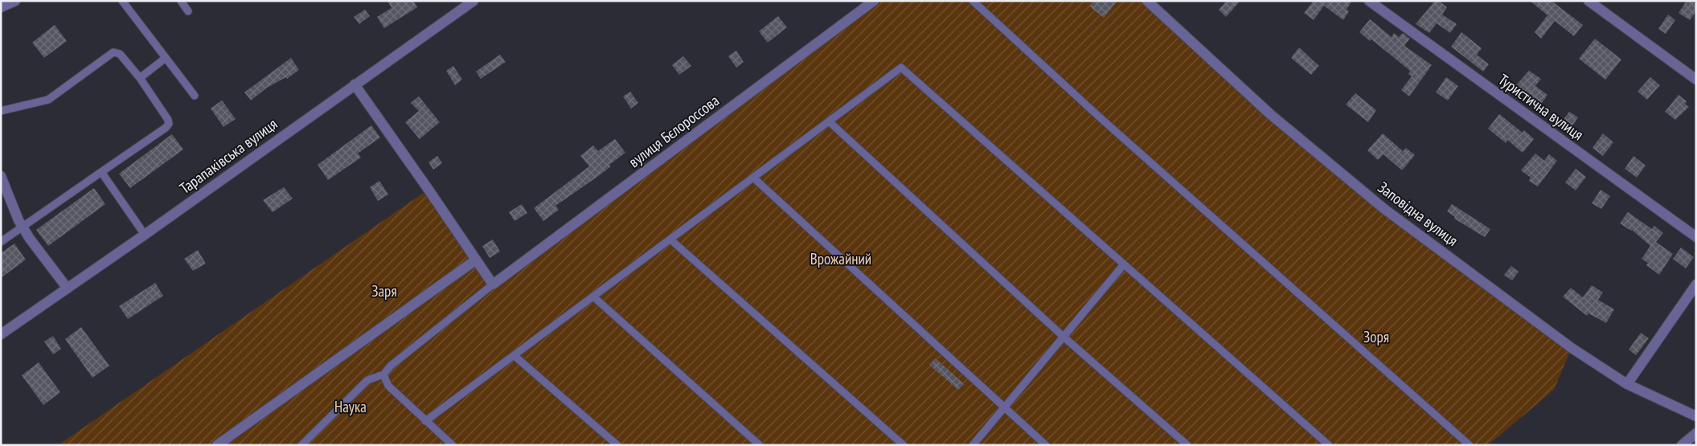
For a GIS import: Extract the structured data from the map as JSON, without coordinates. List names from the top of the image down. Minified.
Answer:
{"streets":{"street":["Туристична вулиця","вулиця Бєлороссова","Тарапаківська вулиця","Заповідна вулиця"]},"parks":["Врожайний","Заря","Зоря","Наука"]}
